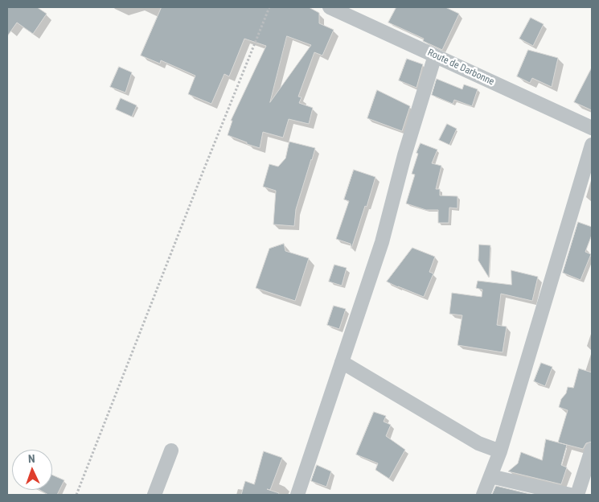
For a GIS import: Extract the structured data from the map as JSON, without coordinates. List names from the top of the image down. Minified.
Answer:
{"streets":{"street":["Route de Darbonne"]},"north":"top"}
